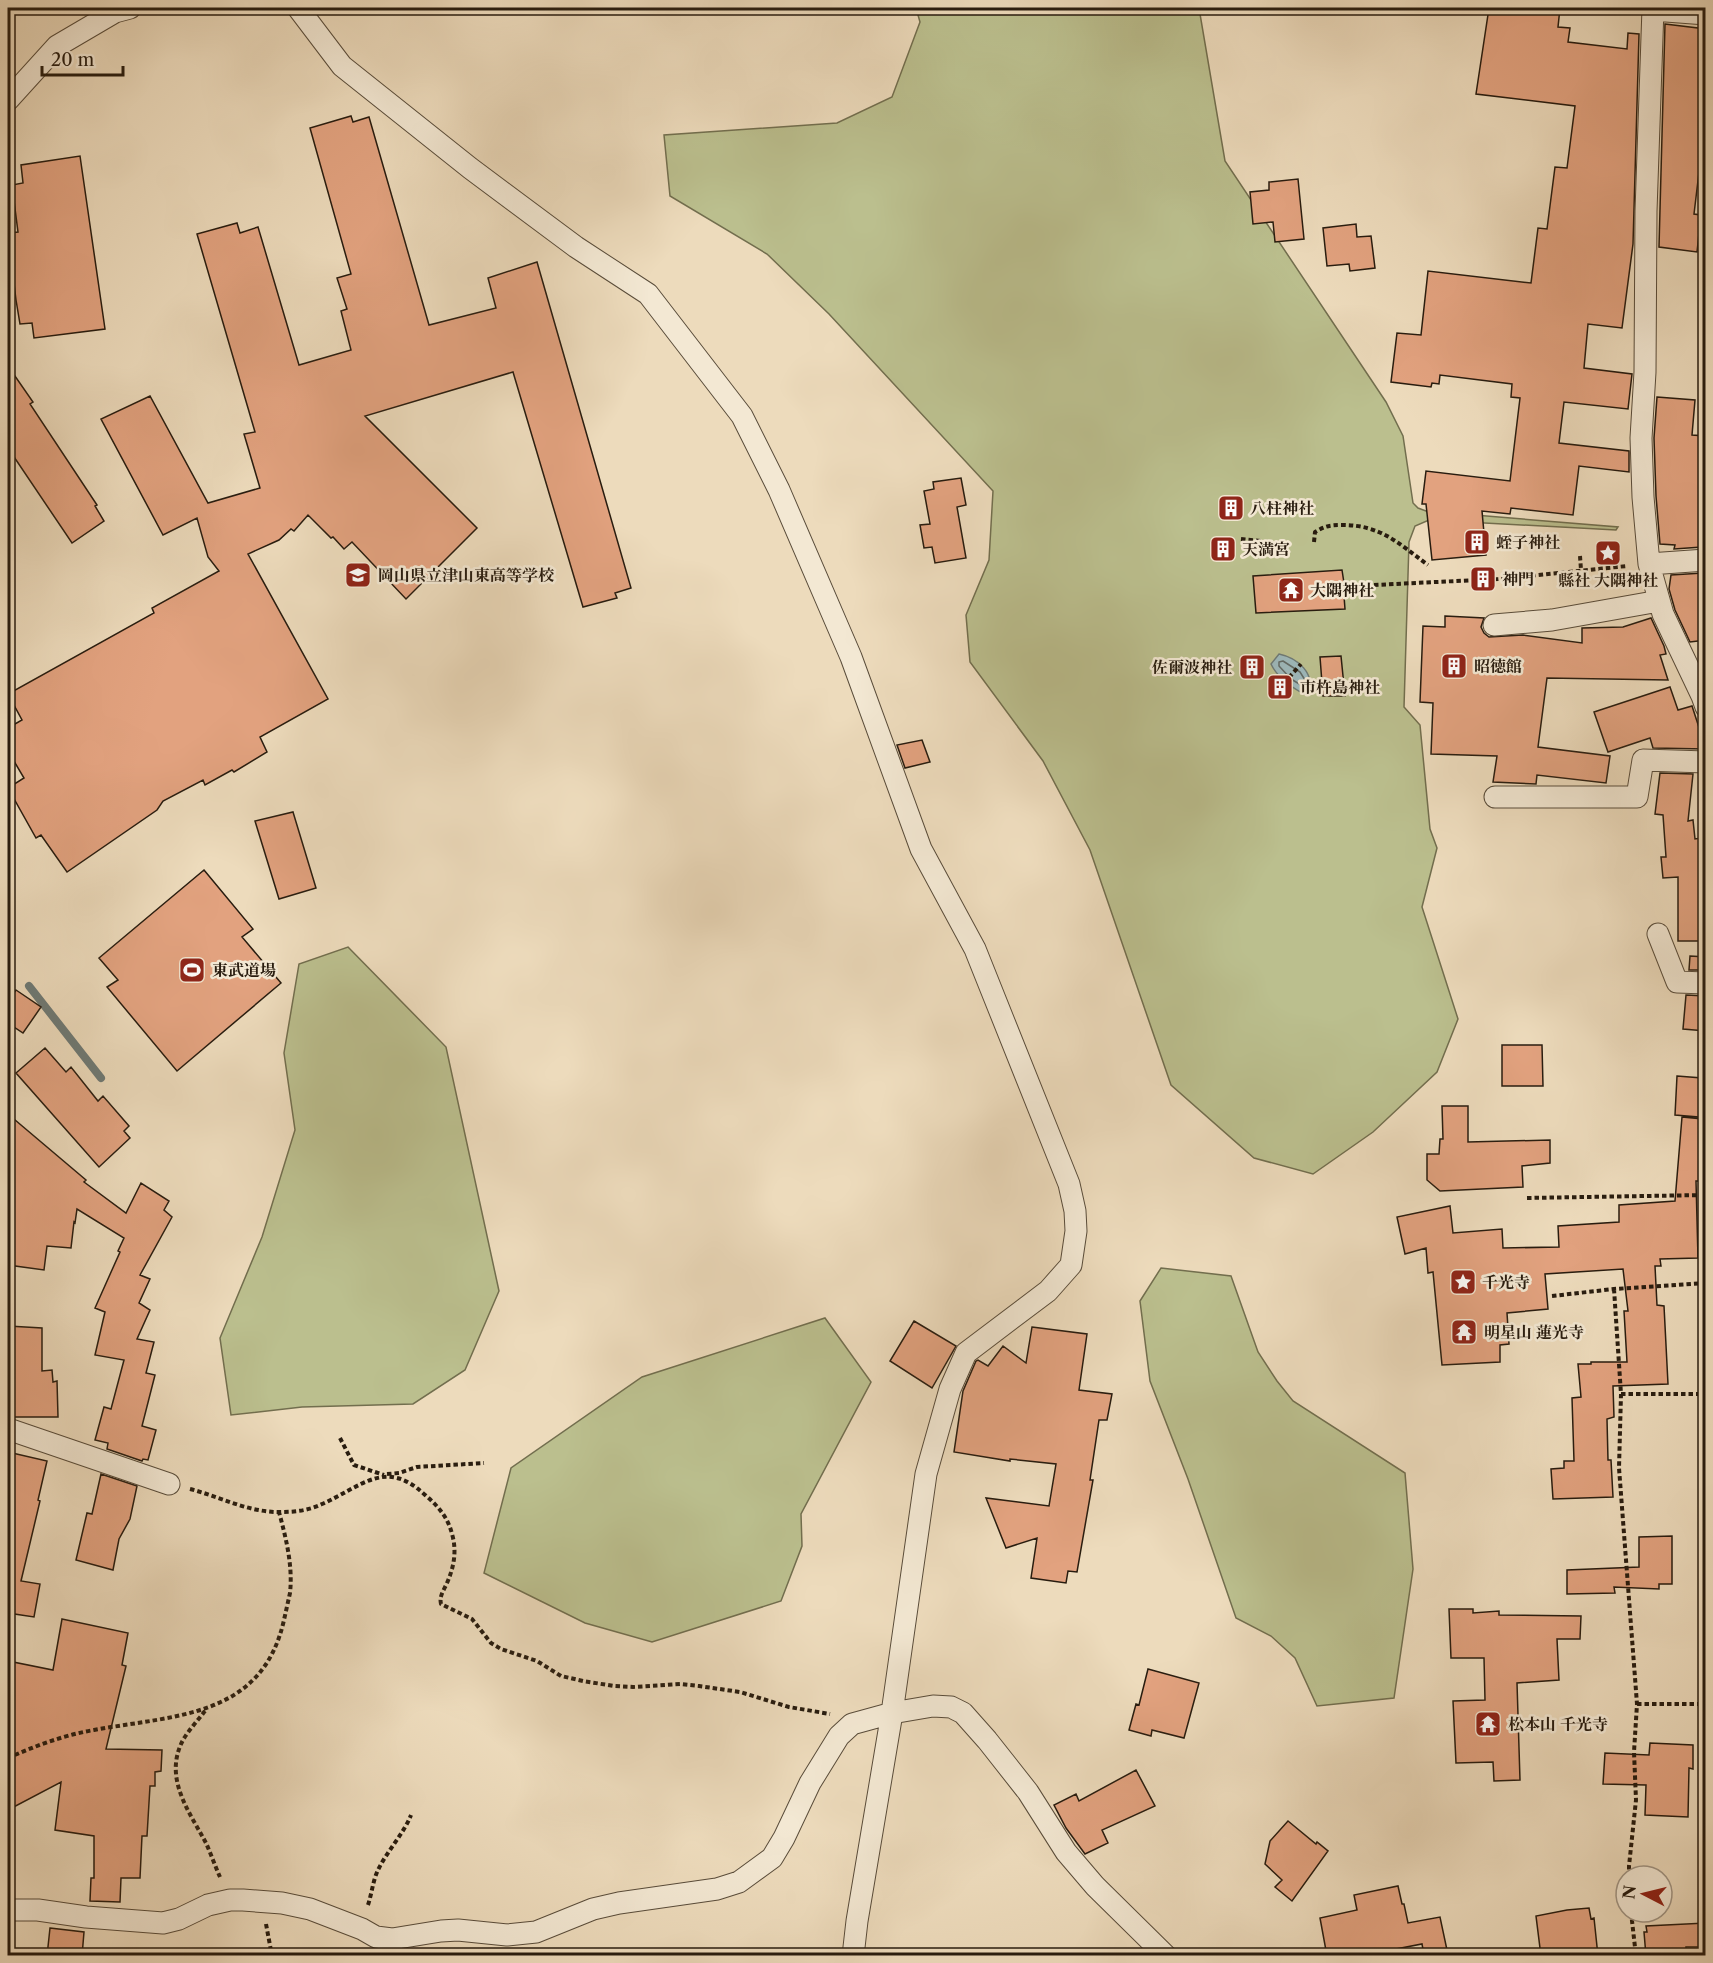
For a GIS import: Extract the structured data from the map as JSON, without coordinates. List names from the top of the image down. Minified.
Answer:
{"places":{"building":["八柱神社","蛭子神社","天満宮","神門","昭徳館","佐爾波神社","市杵島神社"],"place":["縣社 大隅神社","千光寺"],"school or university":["岡山県立津山東高等学校"],"temple":["大隅神社","明星山 蓮光寺","松本山 千光寺"],"sports":["東武道場"]},"scale_bar":"20 m","north":"left"}
